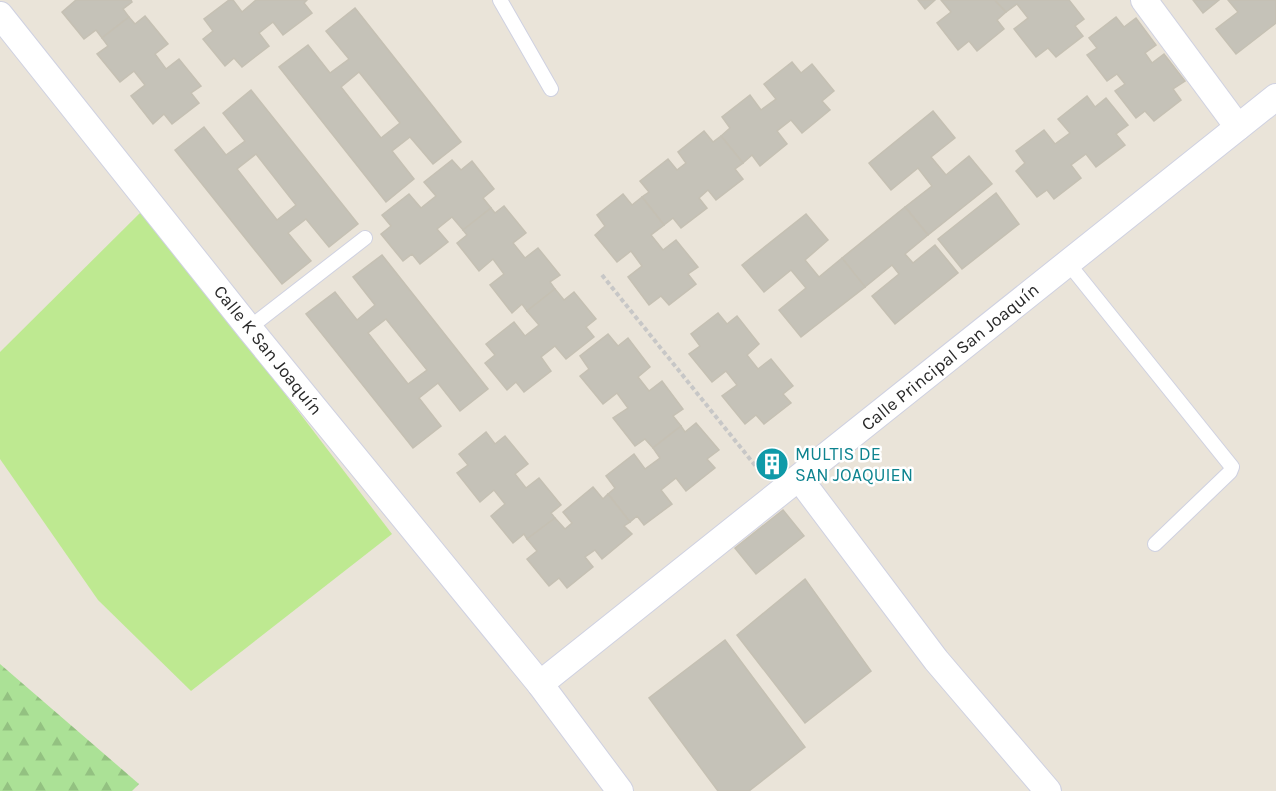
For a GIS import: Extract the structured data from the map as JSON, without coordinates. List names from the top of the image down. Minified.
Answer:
{"streets":{"street":["Calle K San Joaquín","Calle Principal San Joaquín"]},"crossings":[["Calle K San Joaquín","Calle Principal San Joaquín"]],"places":{"building":["MULTIS DE SAN JOAQUIEN"]}}
